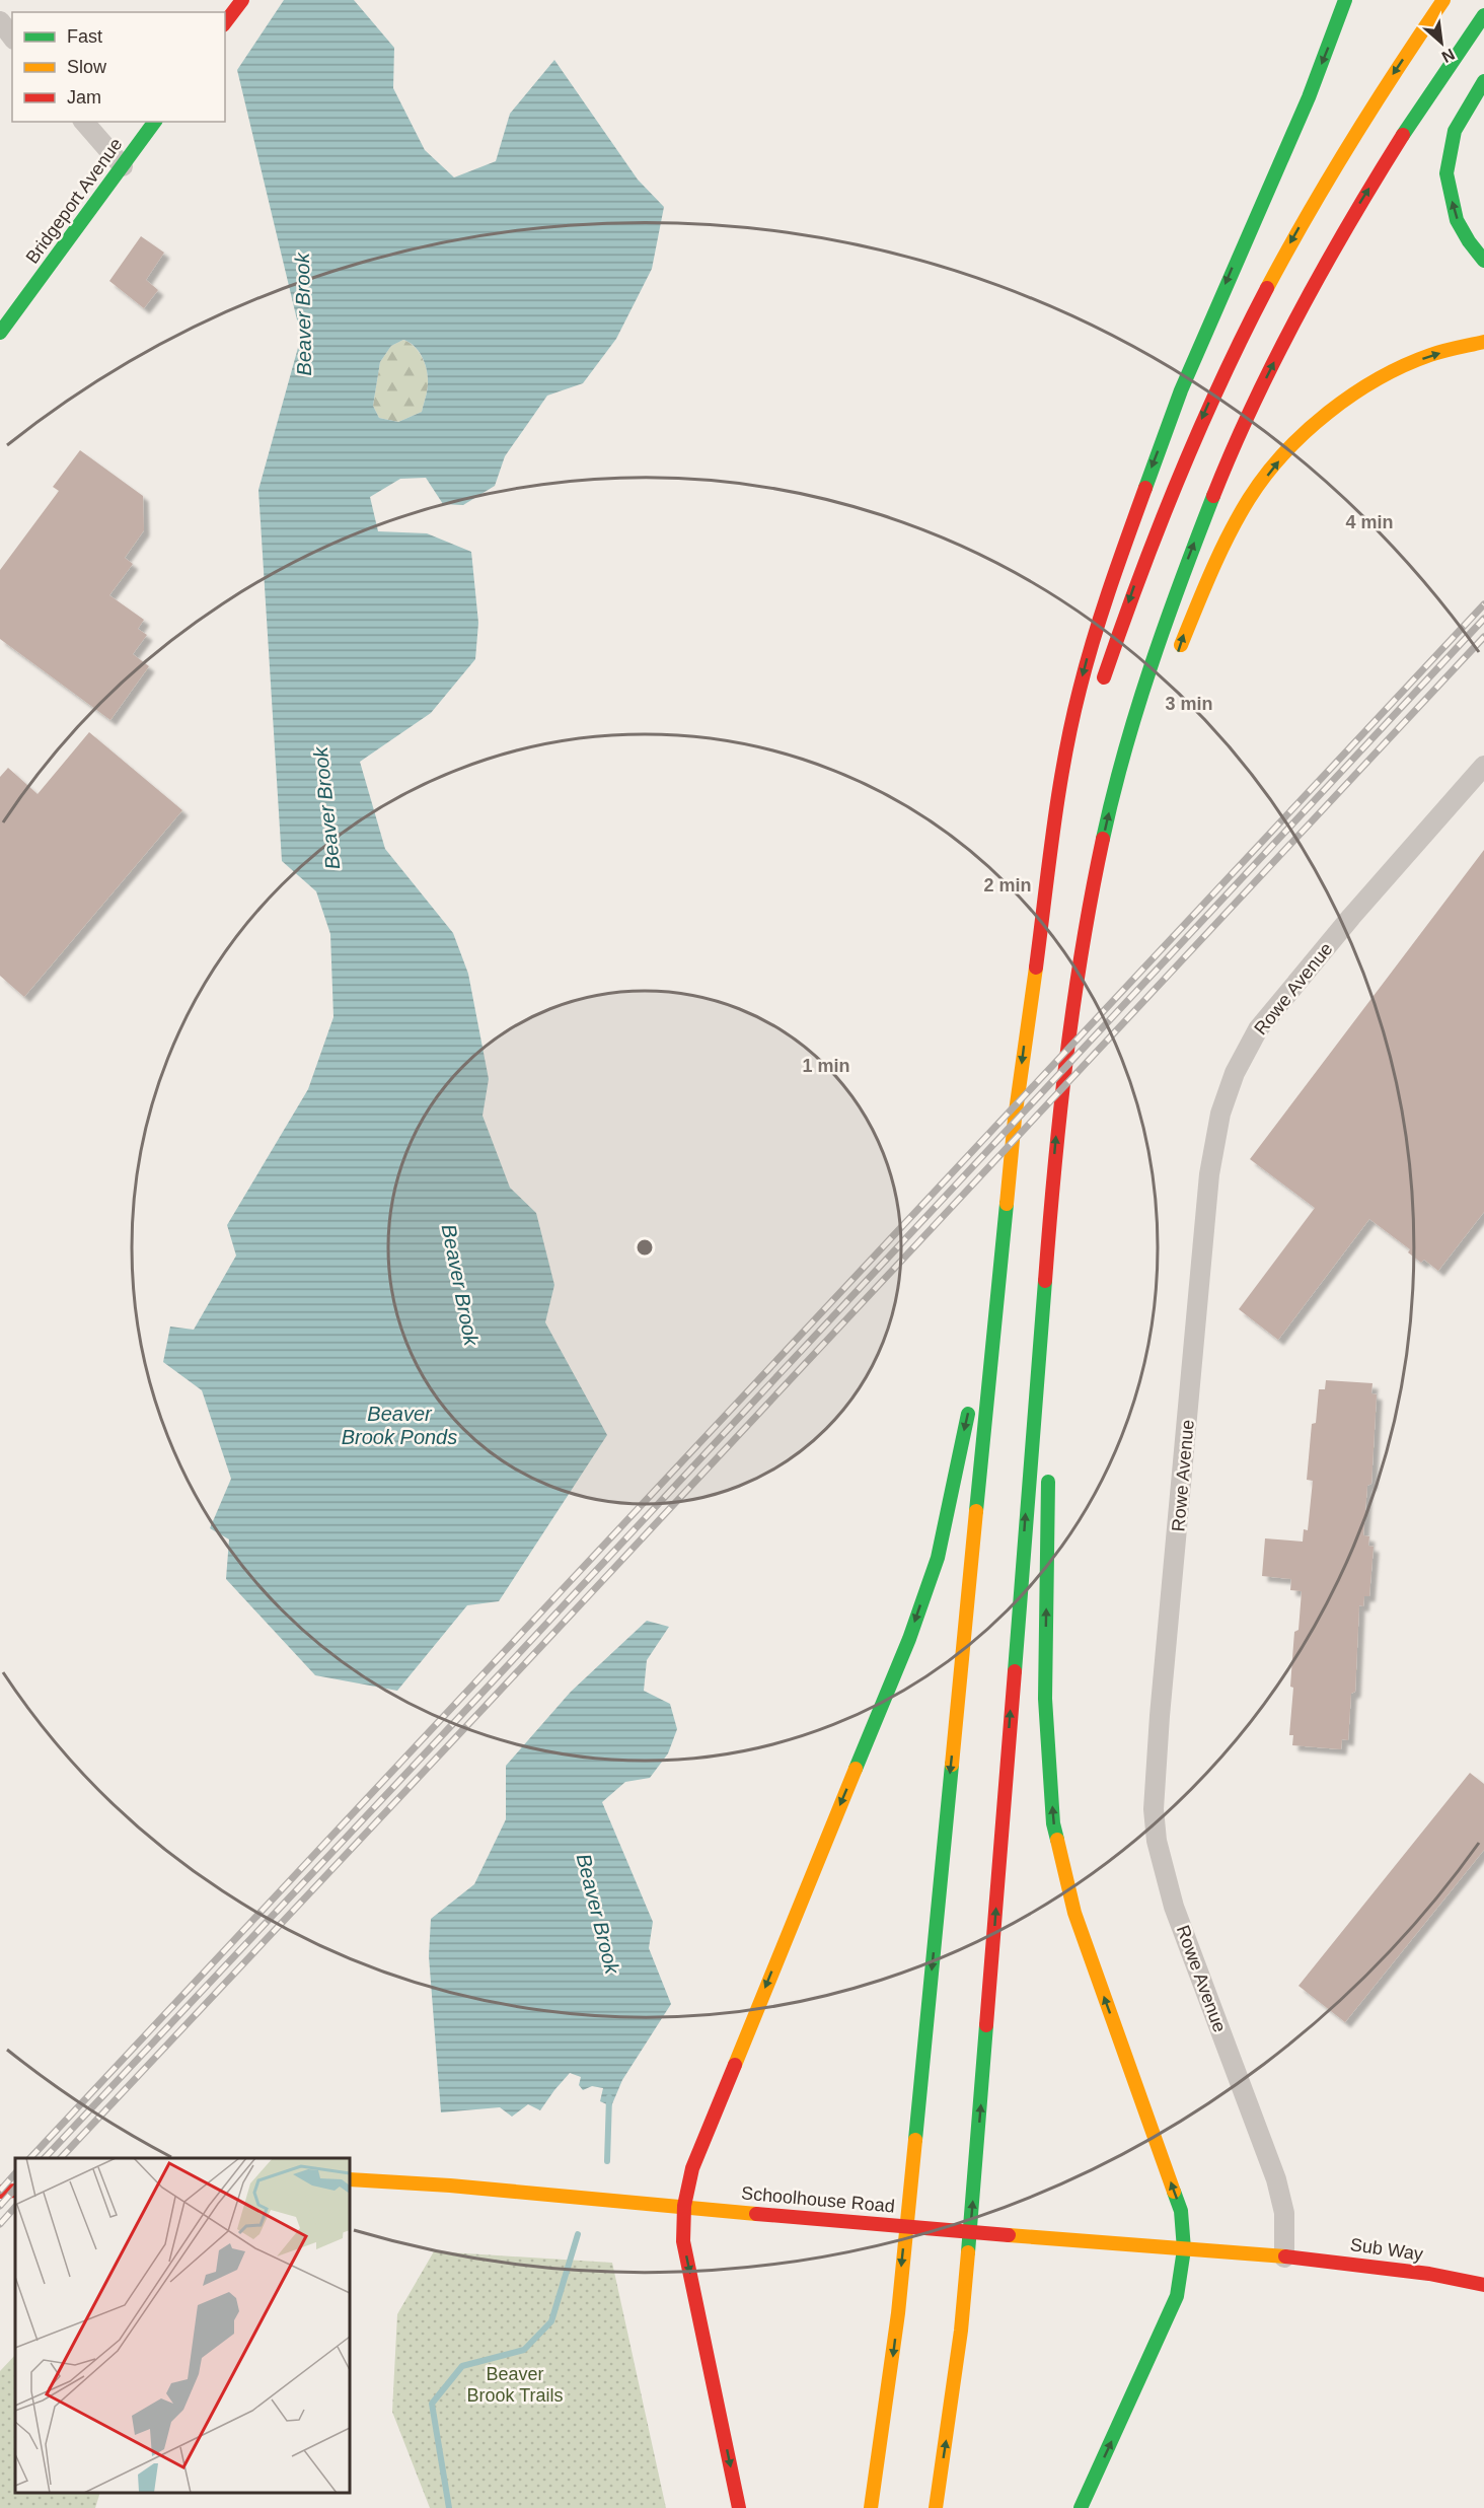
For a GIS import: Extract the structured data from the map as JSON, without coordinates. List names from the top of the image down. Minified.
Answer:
{"streets":{"main road":["Bridgeport Avenue","Schoolhouse Road","Sub Way"],"street":["Rowe Avenue"]},"crossings":[["Rowe Avenue","Schoolhouse Road"],["Rowe Avenue","Sub Way"],["Schoolhouse Road","Sub Way"]],"water":["Beaver Brook","Beaver Brook Ponds"],"parks":["Beaver Brook Trails"],"legend":["Fast","Slow","Jam"],"north":"bottom right","rings":["4 min","3 min","2 min","1 min"]}
